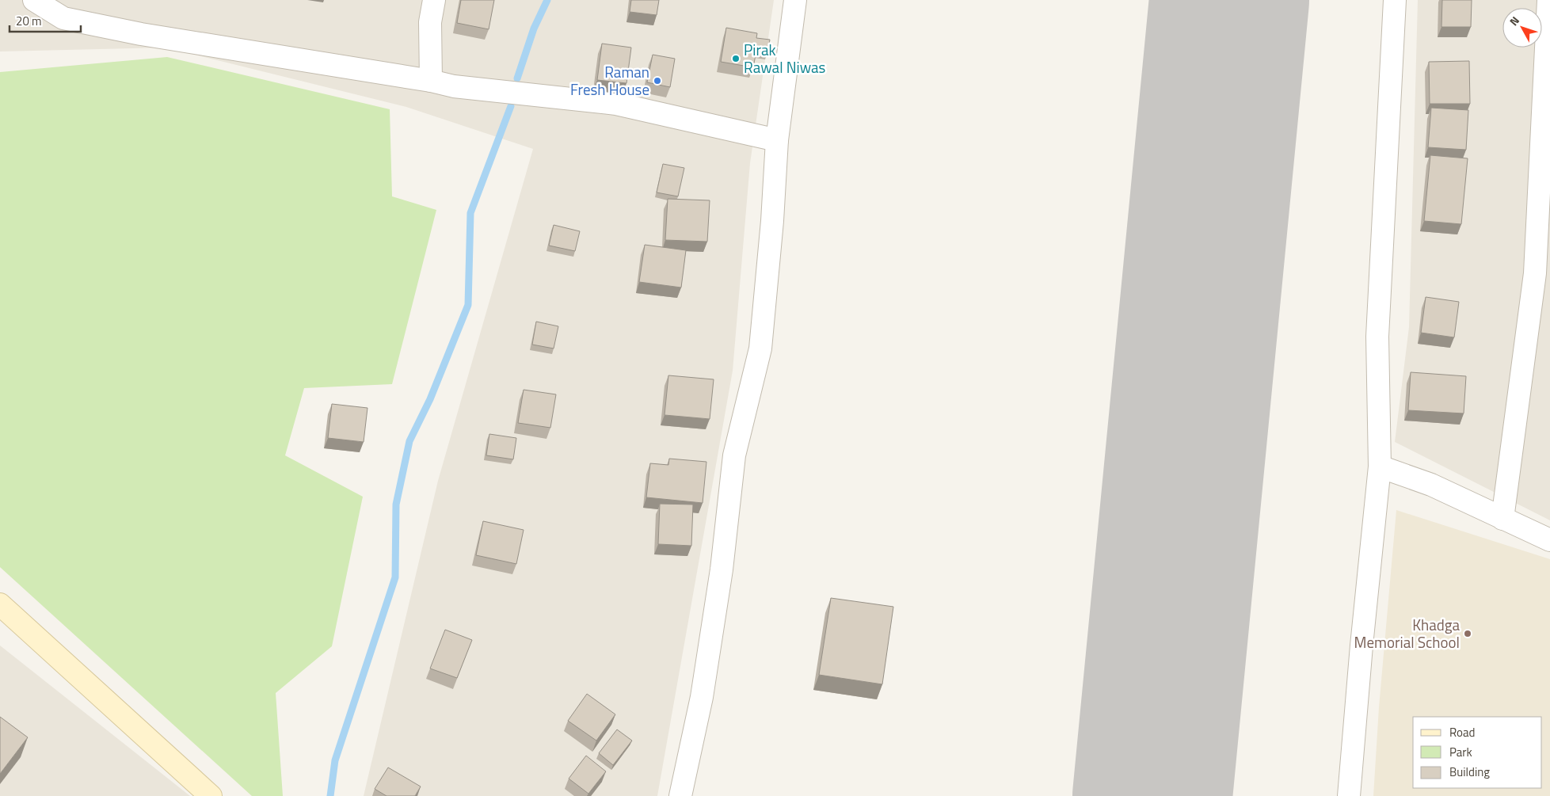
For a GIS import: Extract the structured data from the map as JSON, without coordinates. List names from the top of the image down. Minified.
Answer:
{"places":["Pirak Rawal Niwas","Raman Fresh House","Khadga Memorial School"],"legend":["Road","Park","Building"],"scale_bar":"20 m","north":"top left"}
